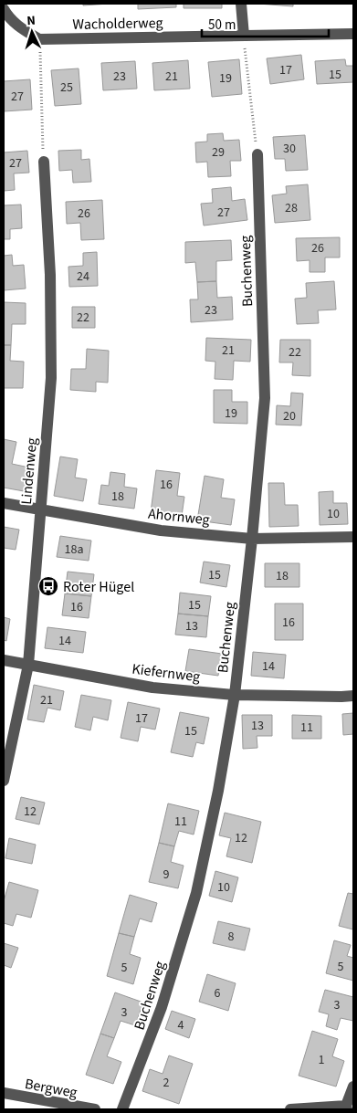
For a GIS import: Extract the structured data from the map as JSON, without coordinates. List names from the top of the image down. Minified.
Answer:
{"streets":{"street":["Wacholderweg","Buchenweg","Lindenweg","Ahornweg","Kiefernweg","Bergweg"]},"crossings":[["Buchenweg","Ahornweg"],["Buchenweg","Kiefernweg"],["Lindenweg","Ahornweg"],["Lindenweg","Kiefernweg"]],"places":{"bus stop":["Roter Hügel"]},"house_numbers":["17","15","23","21","19","25","27","30","29","27","28","27","26","26","24","23","22","21","22","19","20","16","18","10","18a","15","18","15","16","16","13","14","14","21","17","13","11","15","12","11","12","9","10","8","5","5","6","3","3","4","1","2"],"scale_bar":"50 m","north":"top"}
